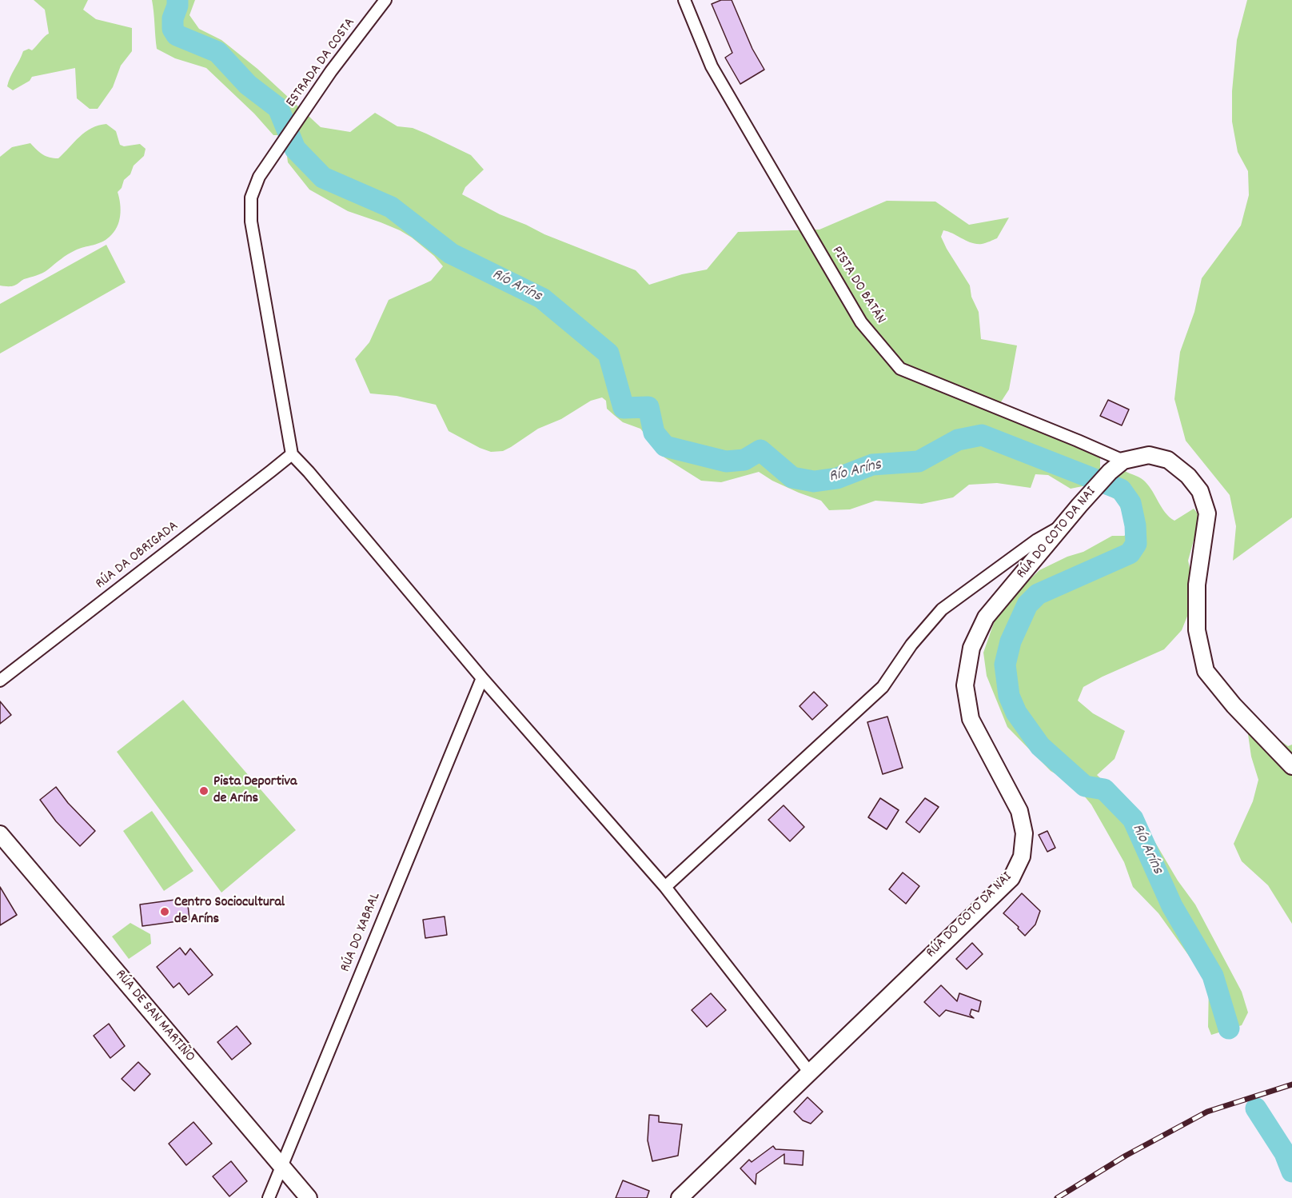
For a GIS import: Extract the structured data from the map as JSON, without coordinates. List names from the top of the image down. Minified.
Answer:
{"streets":{"street":["ESTRADA DA COSTA","PISTA DO BATÁN","RÚA DO COTO DA NAI","RÚA DA OBRIGADA","RÚA DO XABRAL","RÚA DE SAN MARTIÑO"]},"crossings":[["ESTRADA DA COSTA","RÚA DA OBRIGADA"],["PISTA DO BATÁN","RÚA DO COTO DA NAI"],["RÚA DO XABRAL","RÚA DE SAN MARTIÑO"]],"water":["Río Aríns"],"places":["Pista Deportiva de Aríns","Centro Sociocultural de Aríns"]}
